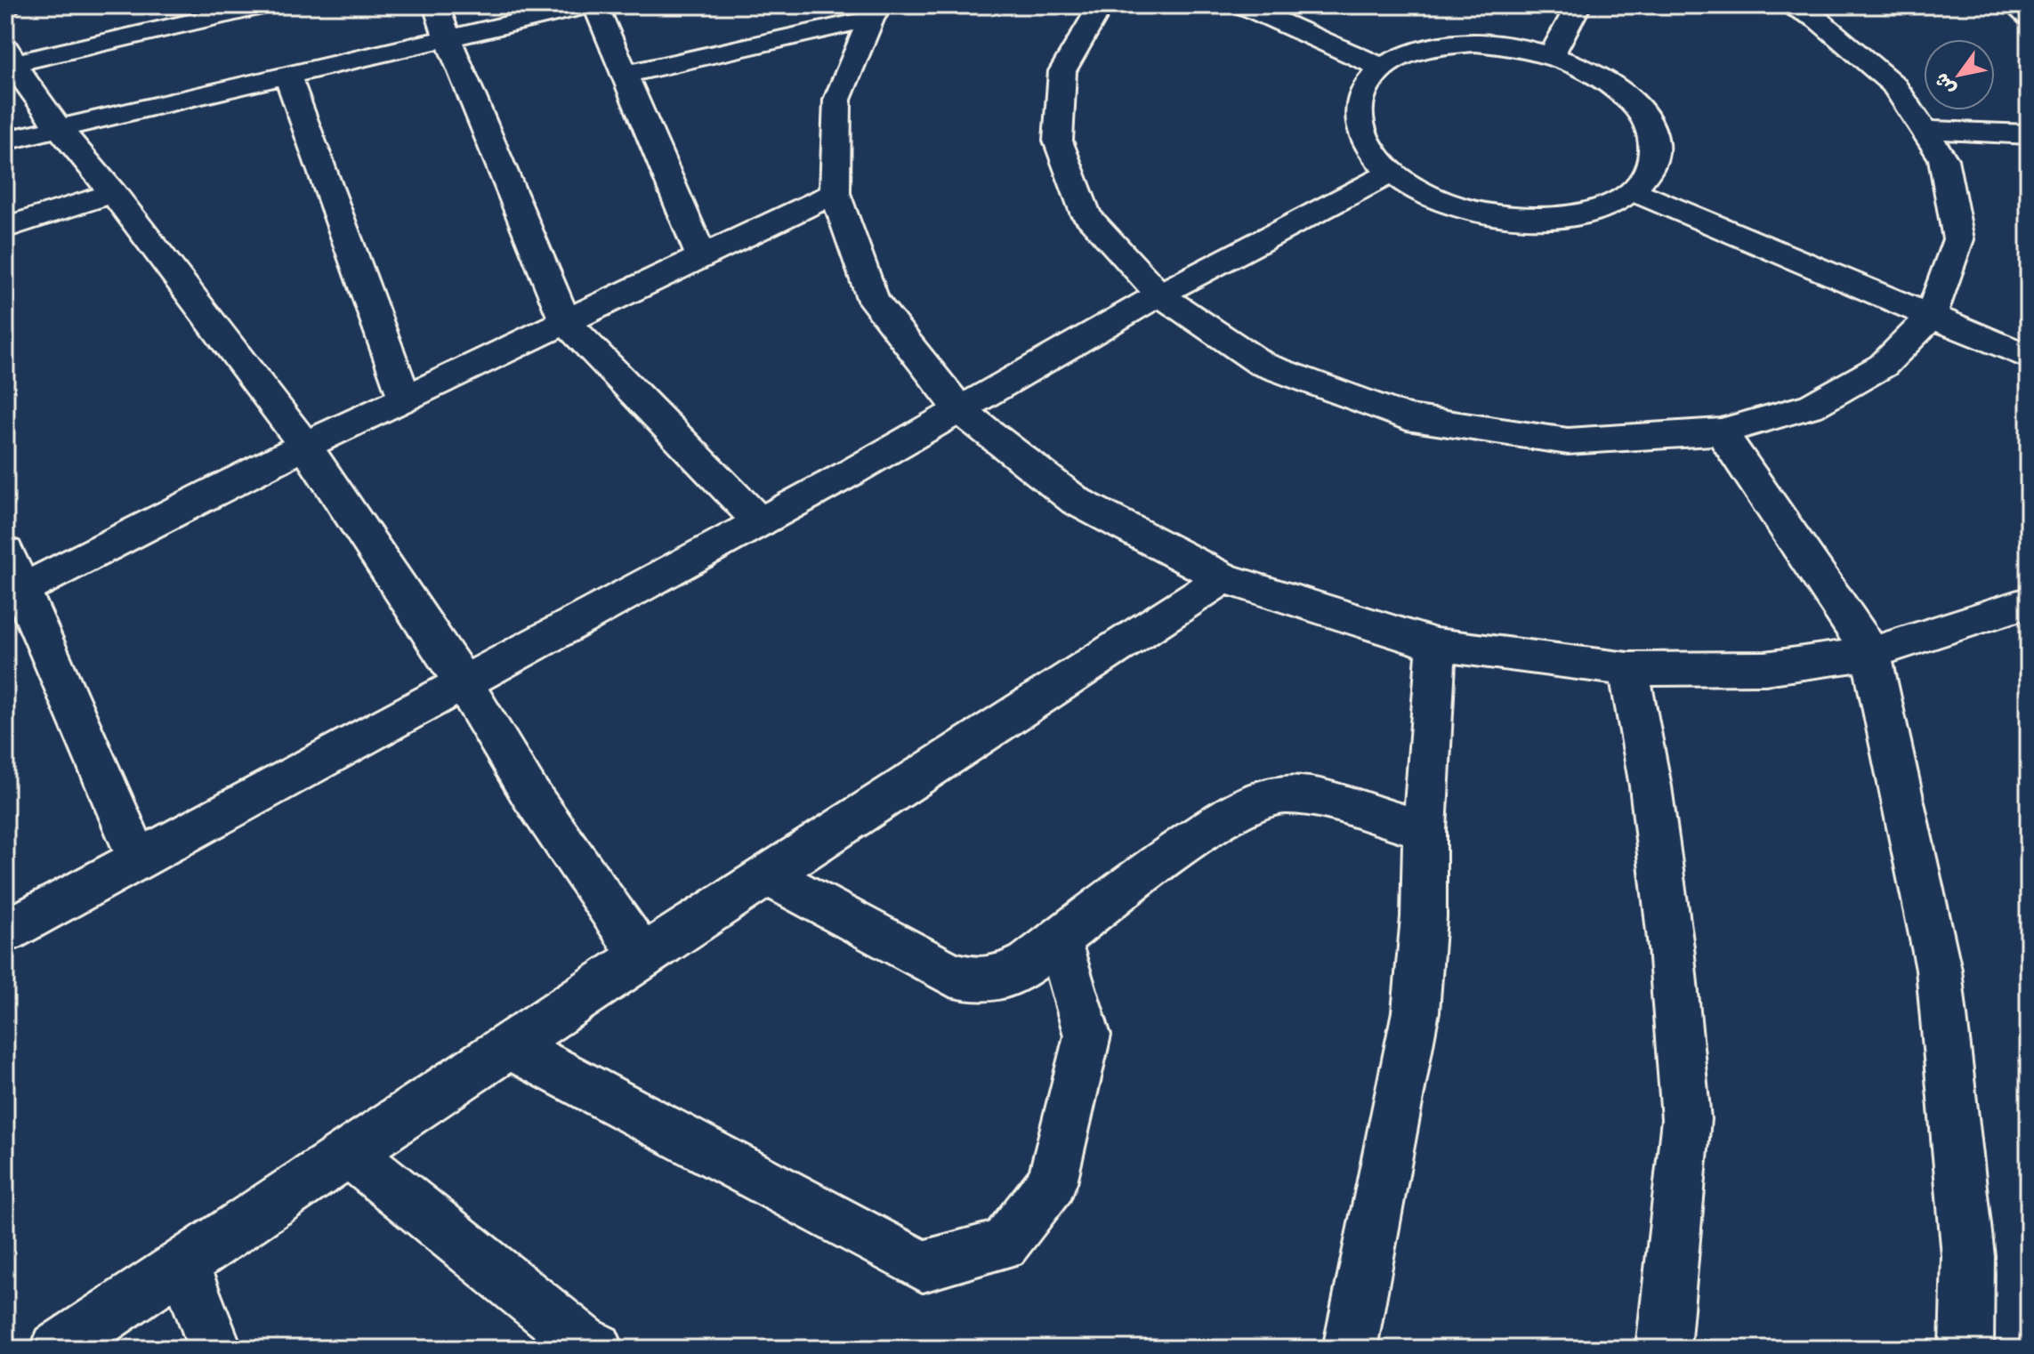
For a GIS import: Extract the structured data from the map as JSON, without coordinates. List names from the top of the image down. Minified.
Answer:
{"north":"bottom left"}
